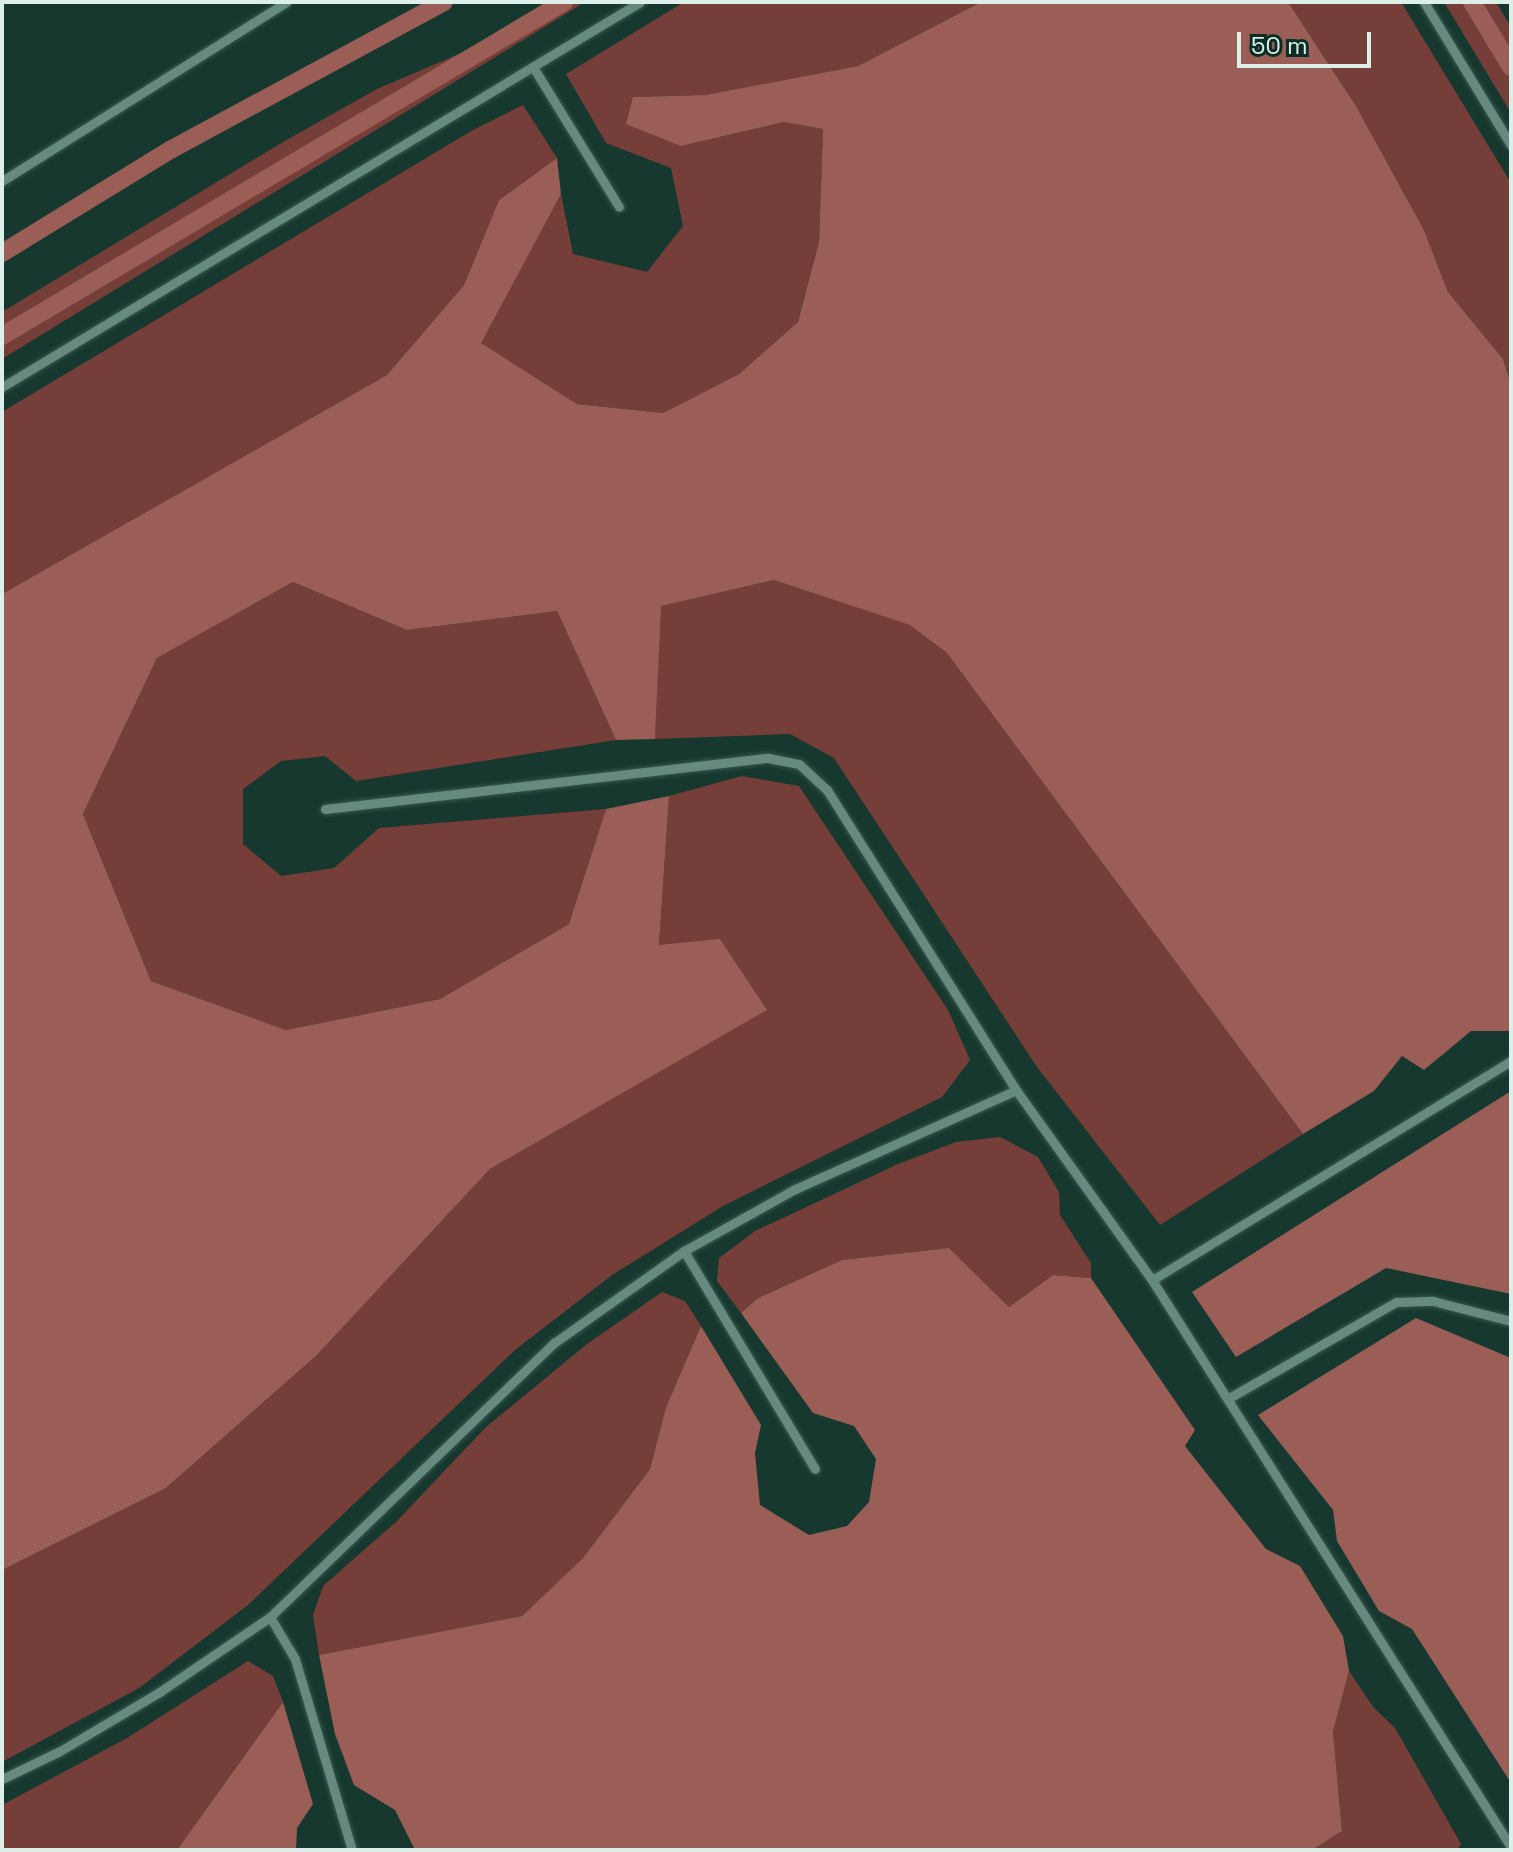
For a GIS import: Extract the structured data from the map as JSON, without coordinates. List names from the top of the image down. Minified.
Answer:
{"scale_bar":"50 m"}
